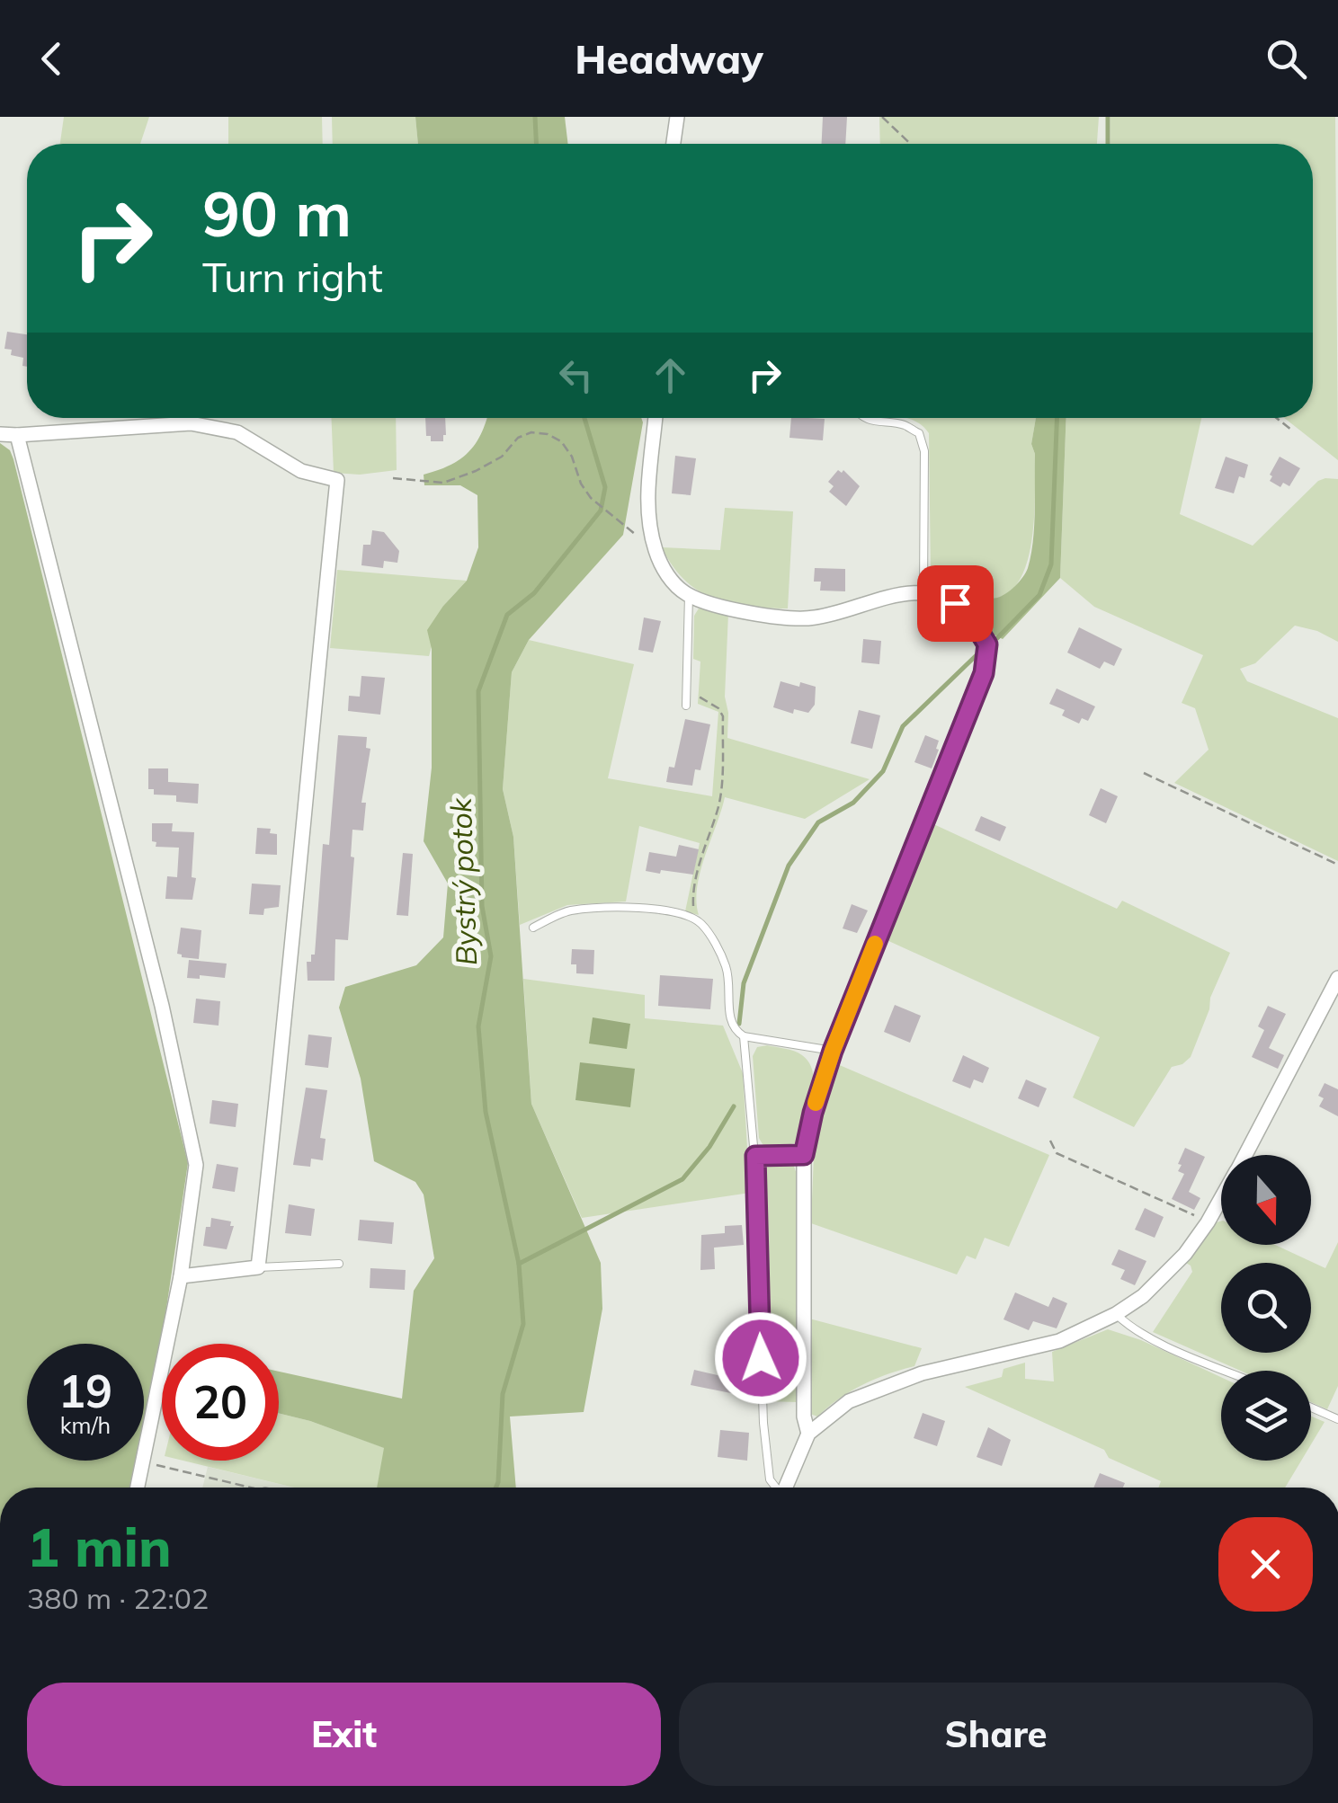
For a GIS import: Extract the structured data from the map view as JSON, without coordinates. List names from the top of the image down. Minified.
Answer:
{"water":["Bystrý potok"],"north":"bottom","page":{"header":"Headway","turn":["90 m","Turn right"],"speed":"19 km/h","limit":"20","heading":["1 min","380 m · 22:02"],"buttons":["Exit","Share"]}}
